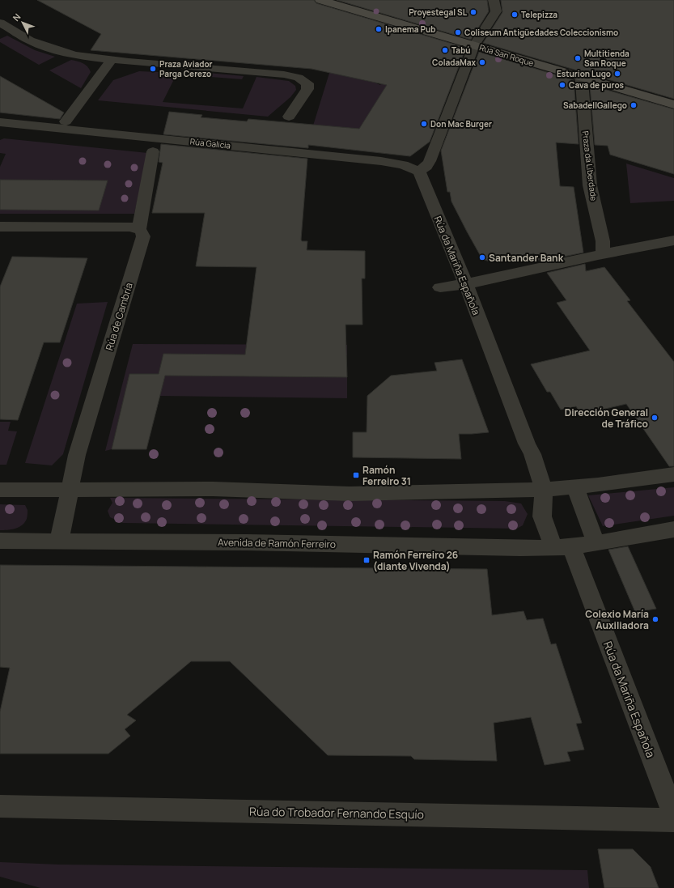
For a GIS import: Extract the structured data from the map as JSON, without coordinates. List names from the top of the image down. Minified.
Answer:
{"streets":{"street":["Rúa San Roque","Rúa Galicia","Praza da Liberdade","Rúa da Mariña Española","Rúa de Cambría","Avenida de Ramón Ferreiro","Rúa do Trobador Fernando Esquío"]},"crossings":[["Rúa San Roque","Praza da Liberdade"],["Rúa Galicia","Rúa da Mariña Española"],["Rúa da Mariña Española","Avenida de Ramón Ferreiro"],["Rúa de Cambría","Avenida de Ramón Ferreiro"]],"places":{"other":["Proyestegal SL","Telepizza","Ipanema Pub","Coliseum Antigüedades Coleccionismo","Tabú","Multitienda San Roque","ColadaMax","Praza Aviador Parga Cerezo","Esturion Lugo","Cava de puros","SabadellGallego","Don Mac Burger","Santander Bank","Dirección General de Tráfico","Colexio María Auxiliadora"],"transit":["Ramón Ferreiro 31","Ramón Ferreiro 26 (diante Vivenda)"]},"north":"top left"}
